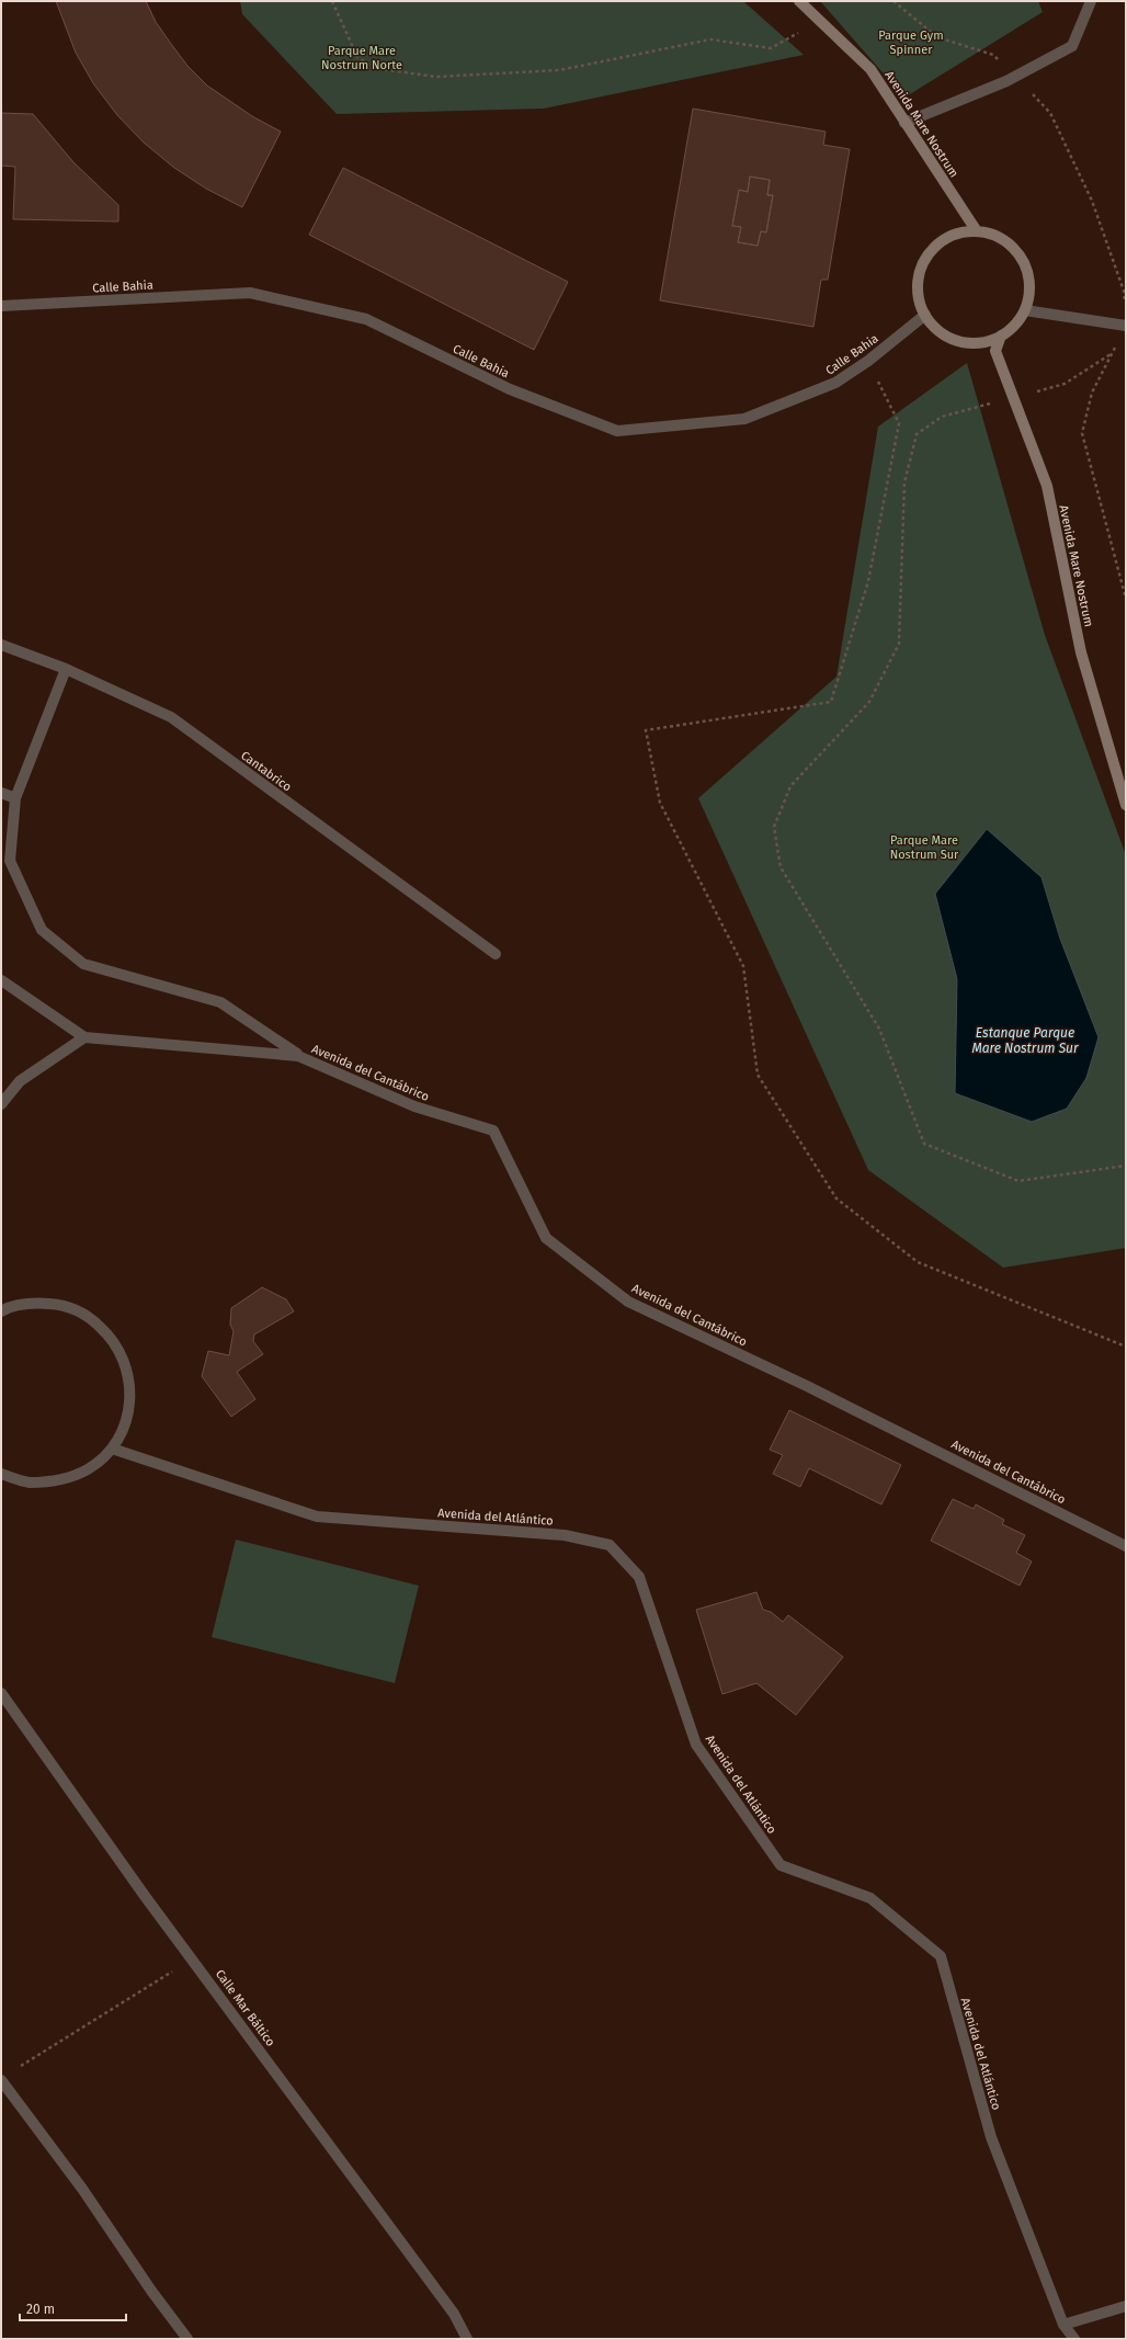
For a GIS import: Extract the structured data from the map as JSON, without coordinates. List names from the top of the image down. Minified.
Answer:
{"streets":{"street":["Avenida Mare Nostrum","Calle Bahia","Cantabrico","Avenida del Cantábrico","Avenida del Atlántico","Calle Mar Báltico"]},"crossings":[["Avenida Mare Nostrum","Calle Bahia"],["Cantabrico","Avenida del Cantábrico"]],"water":["Estanque Parque Mare Nostrum Sur"],"parks":["Parque Gym Spinner","Parque Mare Nostrum Norte","Parque Mare Nostrum Sur"],"scale_bar":"20 m"}
